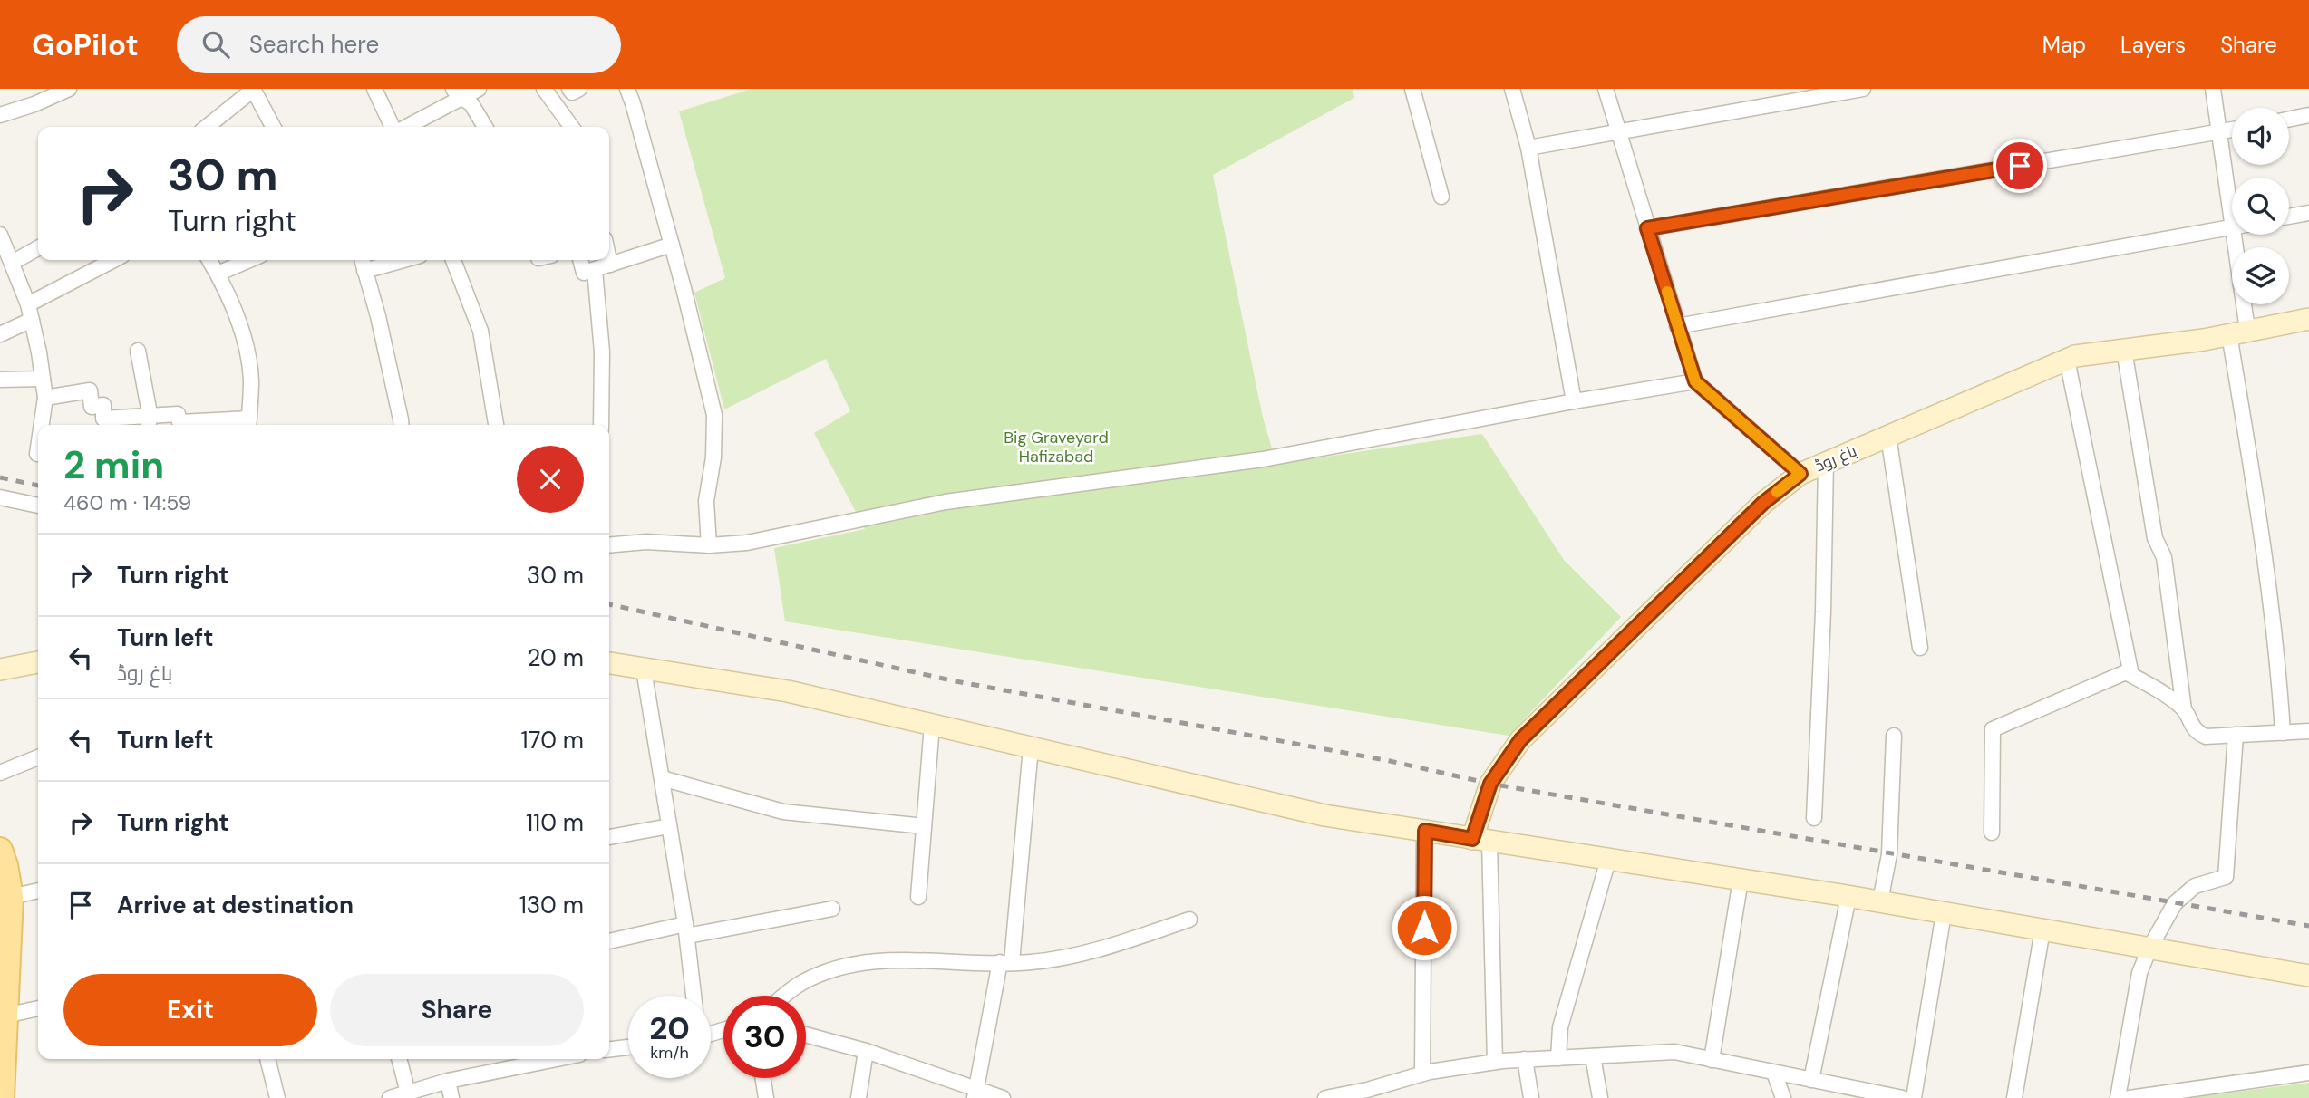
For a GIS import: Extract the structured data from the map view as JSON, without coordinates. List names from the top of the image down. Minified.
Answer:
{"streets":{"street":["باغ روڈ"]},"parks":["Big Graveyard Hafizabad"],"page":{"header":"GoPilot","search":"Search here","nav":["Map","Layers","Share"],"turn":["30 m","Turn right"],"heading":["2 min","460 m · 14:59"],"list":[{"name":"Turn right","value":"30 m"},{"name":"Turn left","note":"باغ روڈ","value":"20 m"},{"name":"Turn left","value":"170 m"},{"name":"Turn right","value":"110 m"},{"name":"Arrive at destination","value":"130 m"}],"buttons":["Exit","Share"],"speed":"20 km/h","limit":"30"}}
